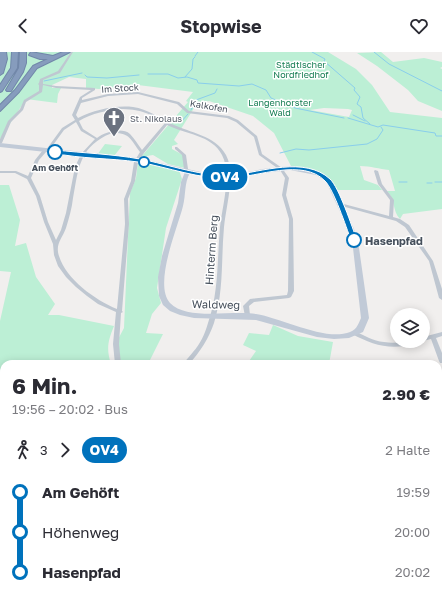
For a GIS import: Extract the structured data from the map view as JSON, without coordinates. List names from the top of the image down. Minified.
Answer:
{"streets":{"street":["Im Stock","Kalkofen","Hinterm Berg","Waldweg"]},"crossings":[["Im Stock","Kalkofen"],["Hinterm Berg","Waldweg"]],"parks":["Städtischer Nordfriedhof","Langenhorster Wald"],"places":{"church":["St. Nikolaus"],"other":["Am Gehöft","Hasenpfad"]},"lines":["bus line OV4"],"page":{"header":"Stopwise","on_map":"OV4","heading":["6 Min.","19:56 – 20:02 · Bus","2.90 €"],"legs":["3","OV4","2 Halte"],"list":[{"name":"Am Gehöft","value":"19:59"},{"name":"Höhenweg","value":"20:00"},{"name":"Hasenpfad","value":"20:02"}]}}
